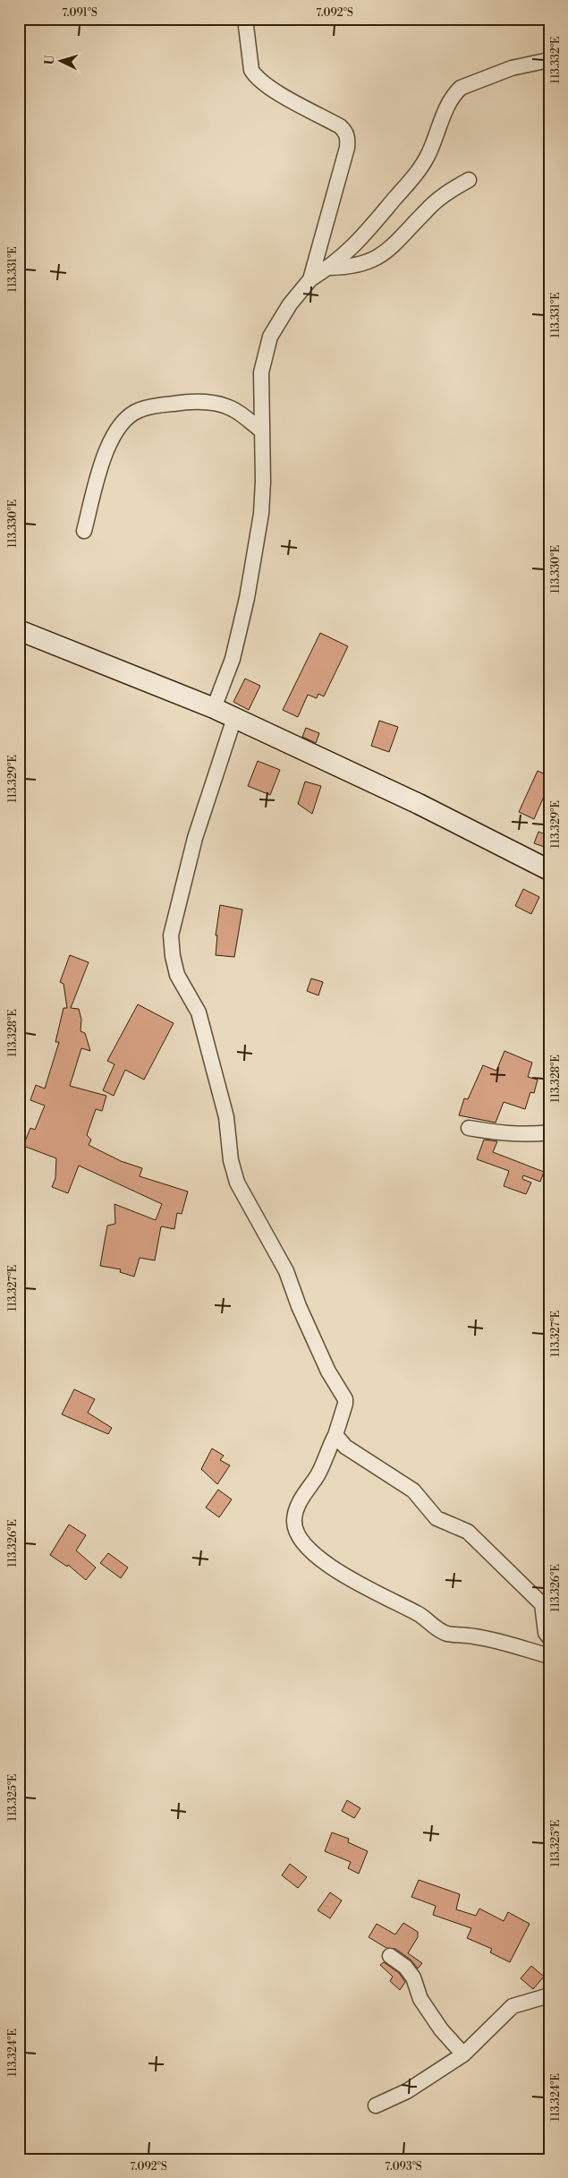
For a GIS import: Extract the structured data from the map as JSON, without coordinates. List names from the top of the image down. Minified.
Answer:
{"north":"left","coordinates":["7.091°S","7.092°S","113.332°E","113.331°E","113.330°E","113.329°E","113.328°E","113.327°E","113.326°E","113.325°E","113.324°E","7.093°S"]}
